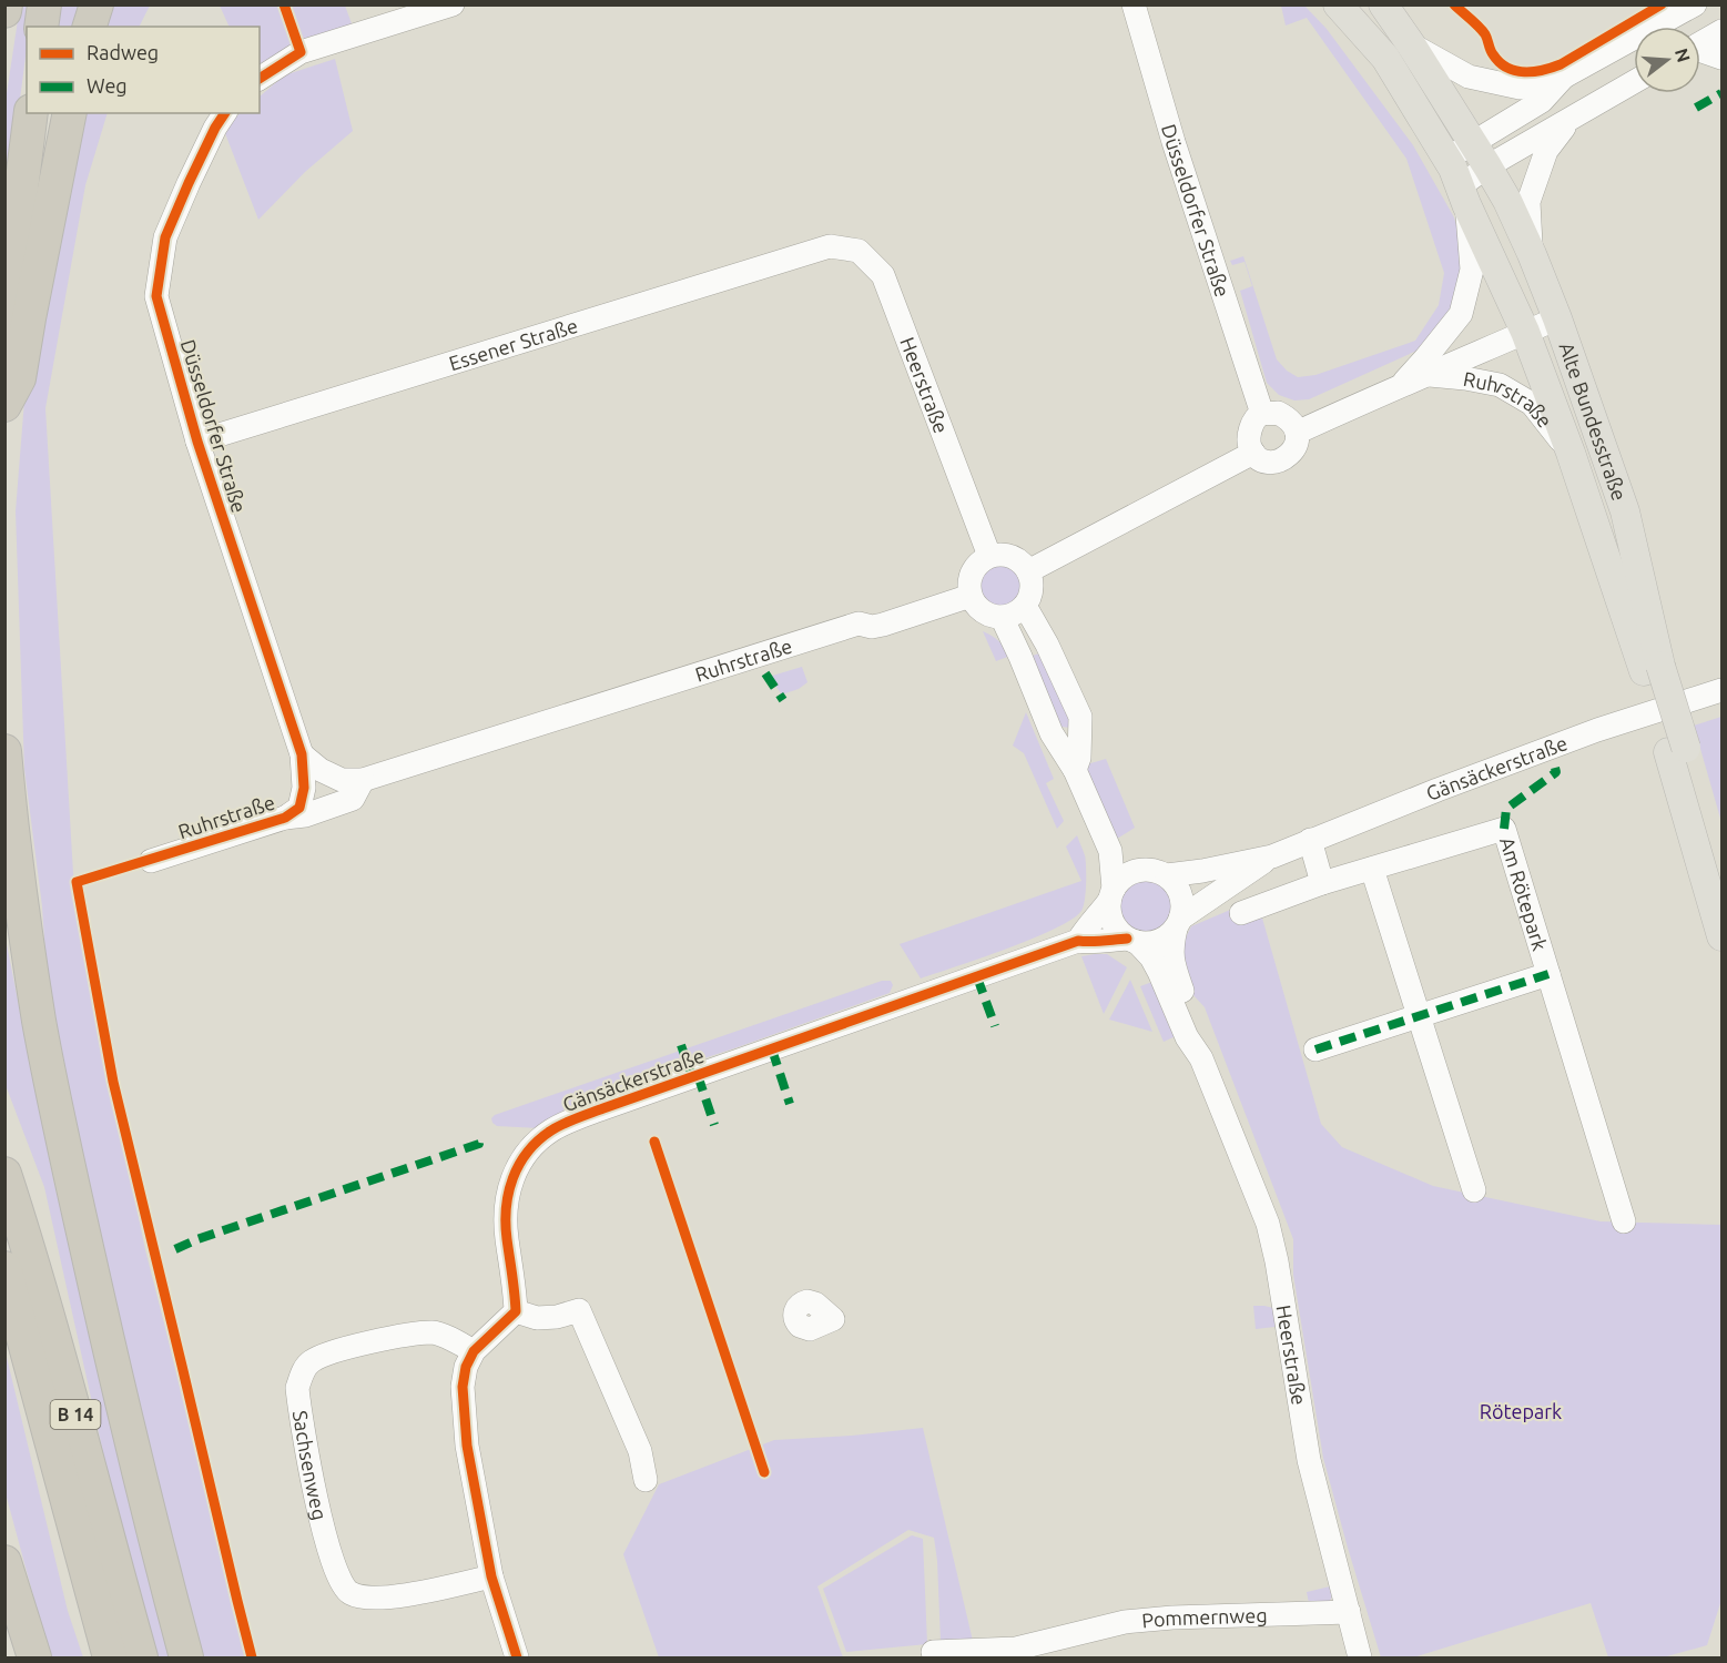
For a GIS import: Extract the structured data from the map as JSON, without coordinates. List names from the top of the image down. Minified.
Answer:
{"streets":{"highway":["B 14"],"main road":["Alte Bundesstraße"],"street":["Düsseldorfer Straße","Essener Straße","Heerstraße","Ruhrstraße","Gänsäckerstraße","Am Rötepark","Sachsenweg","Pommernweg"]},"crossings":[["Düsseldorfer Straße","Essener Straße"],["Düsseldorfer Straße","Ruhrstraße"],["Essener Straße","Heerstraße"],["Heerstraße","Ruhrstraße"],["Heerstraße","Gänsäckerstraße"],["Heerstraße","Pommernweg"],["Ruhrstraße","Alte Bundesstraße"]],"parks":["Rötepark"],"legend":["Radweg","Weg"],"north":"right"}
